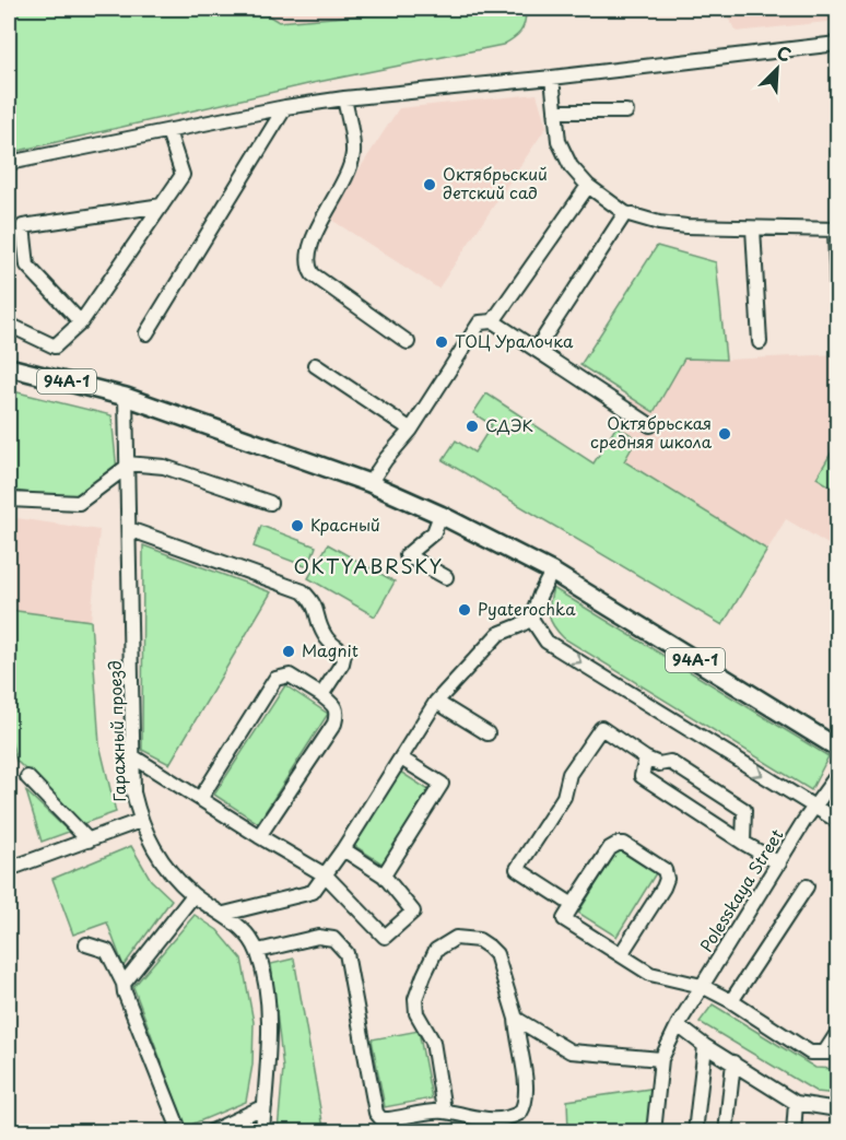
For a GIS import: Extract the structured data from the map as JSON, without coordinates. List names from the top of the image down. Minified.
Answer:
{"streets":{"main road":["94А-1"],"street":["Гаражный проезд","Polesskaya Street"]},"crossings":[["94А-1","Гаражный проезд"]],"districts":["OKTYABRSKY"],"places":["Октябрьский детский сад","ТОЦ Уралочка","СДЭК","Октябрьская средняя школа","Красный","Pyaterochka","Magnit"],"north":"top right"}
